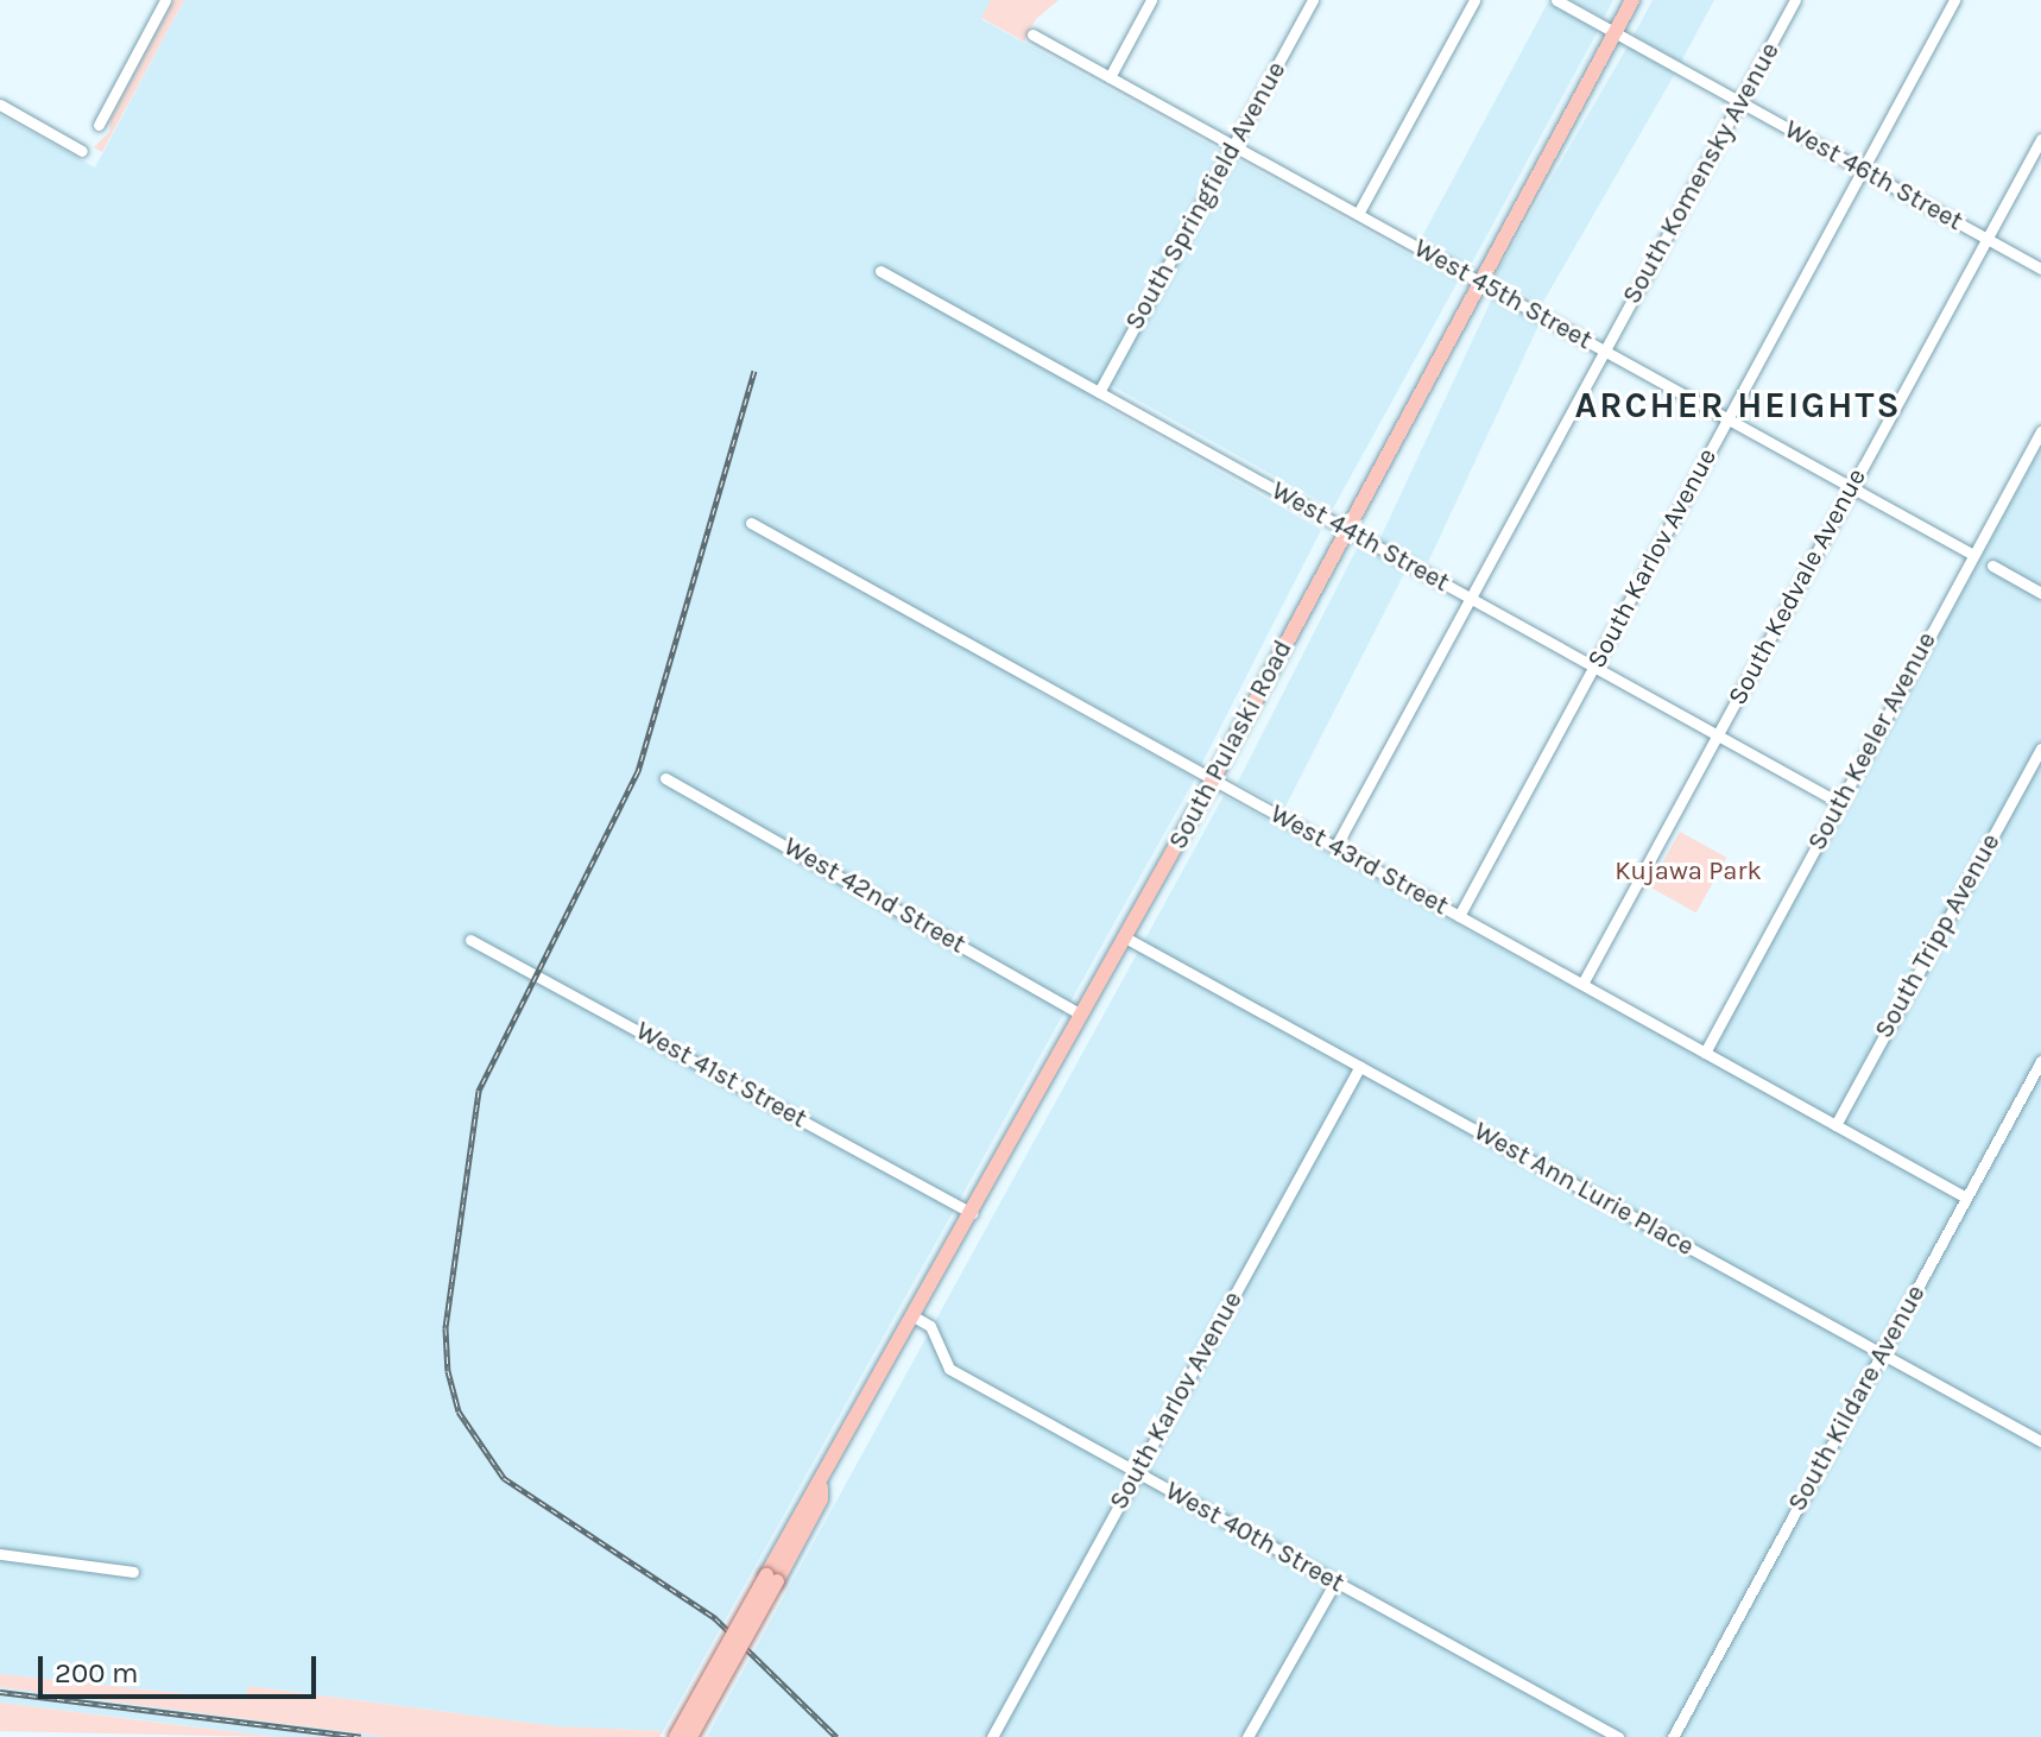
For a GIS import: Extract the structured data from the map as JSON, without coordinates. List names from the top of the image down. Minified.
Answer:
{"streets":{"main road":["South Pulaski Road"],"street":["South Komensky Avenue","West 46th Street","South Springfield Avenue","West 45th Street","West 44th Street","South Karlov Avenue","South Kedvale Avenue","South Keeler Avenue","West 43rd Street","West 42nd Street","South Tripp Avenue","West 41st Street","West Ann Lurie Place","South Kildare Avenue","West 40th Street"]},"crossings":[["South Komensky Avenue","West 46th Street"],["South Komensky Avenue","West 45th Street"],["South Komensky Avenue","West 44th Street"],["South Komensky Avenue","West 43rd Street"],["West 46th Street","South Karlov Avenue"],["West 46th Street","South Kedvale Avenue"],["West 46th Street","South Pulaski Road"],["South Springfield Avenue","West 45th Street"],["South Springfield Avenue","West 44th Street"],["West 45th Street","South Karlov Avenue"],["West 45th Street","South Kedvale Avenue"],["West 45th Street","South Keeler Avenue"],["West 45th Street","South Pulaski Road"],["West 44th Street","South Karlov Avenue"],["West 44th Street","South Kedvale Avenue"],["West 44th Street","South Keeler Avenue"],["West 44th Street","South Pulaski Road"],["South Karlov Avenue","West 43rd Street"],["South Karlov Avenue","West Ann Lurie Place"],["South Karlov Avenue","West 40th Street"],["South Kedvale Avenue","West 43rd Street"],["South Keeler Avenue","West 43rd Street"],["South Pulaski Road","West 43rd Street"],["South Pulaski Road","West 42nd Street"],["South Pulaski Road","West 41st Street"],["South Pulaski Road","West Ann Lurie Place"],["South Pulaski Road","West 40th Street"],["West 43rd Street","South Tripp Avenue"],["West 43rd Street","South Kildare Avenue"],["West Ann Lurie Place","South Kildare Avenue"]],"districts":["ARCHER HEIGHTS"],"parks":["Kujawa Park"],"scale_bar":"200 m"}
